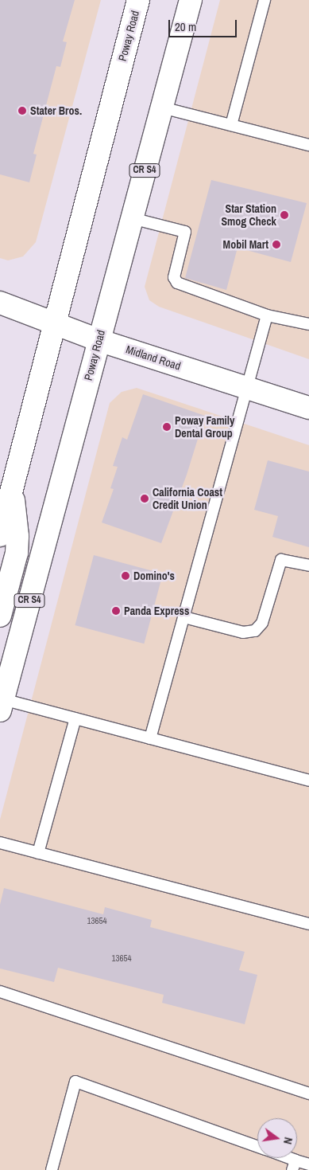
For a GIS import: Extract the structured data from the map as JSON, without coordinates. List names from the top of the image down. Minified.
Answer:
{"streets":{"main road":["Poway Road","CR S4","Midland Road"]},"crossings":[["Poway Road","Midland Road"]],"places":["Stater Bros.","Star Station Smog Check","Mobil Mart","Poway Family Dental Group","California Coast Credit Union","Domino's","Panda Express"],"house_numbers":["13654","13654"],"scale_bar":"20 m","north":"right"}
